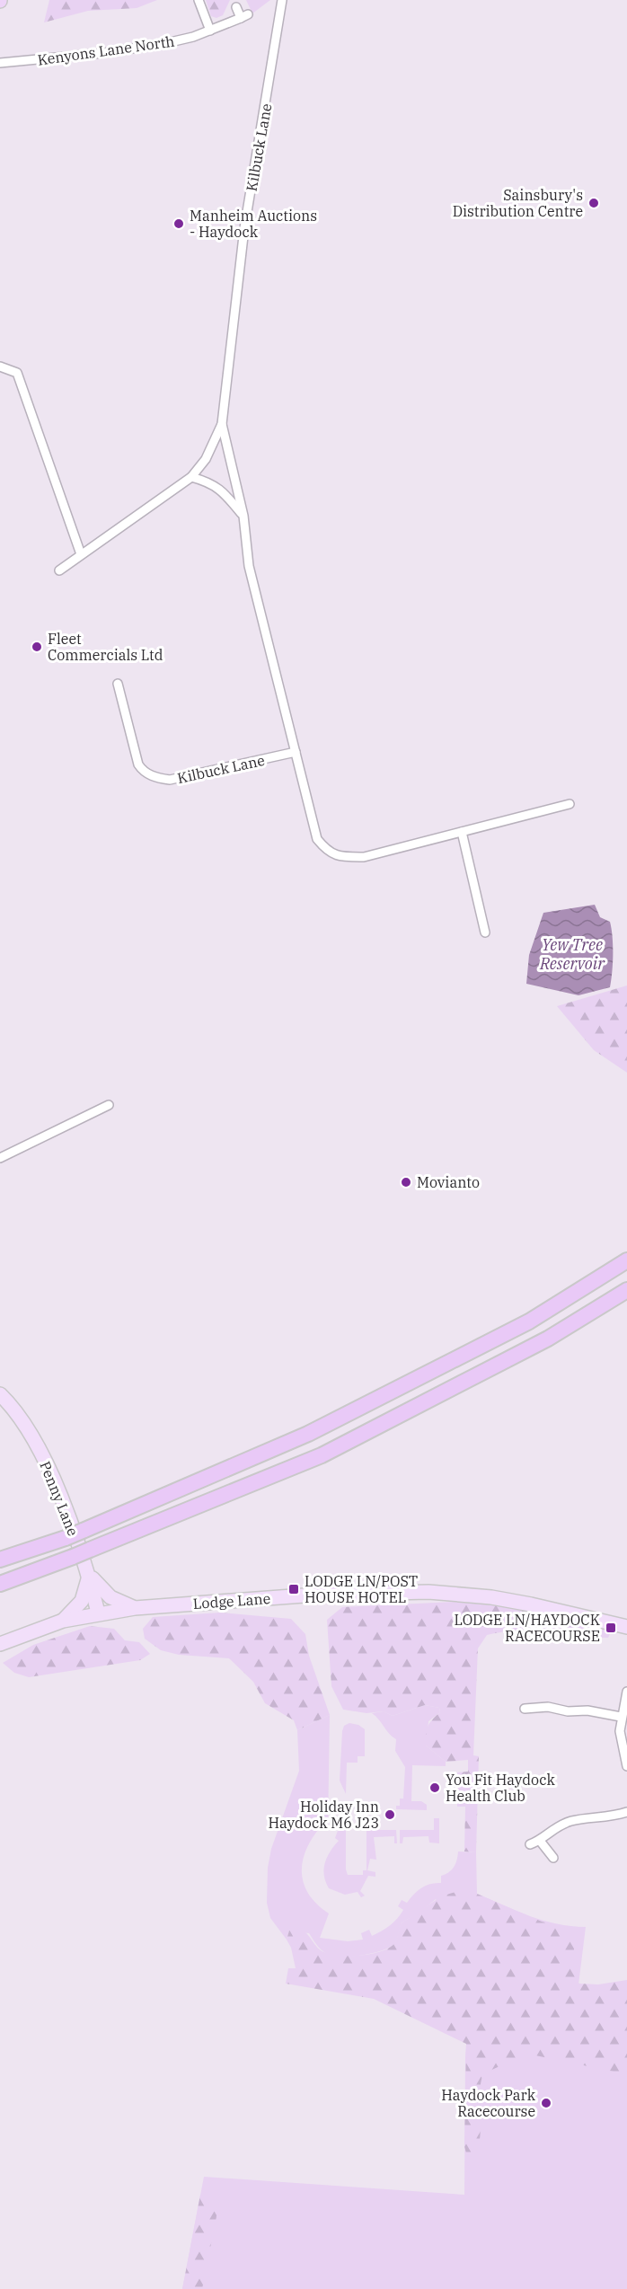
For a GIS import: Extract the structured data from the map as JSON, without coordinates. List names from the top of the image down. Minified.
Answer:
{"streets":{"main road":["Penny Lane","Lodge Lane"],"street":["Kenyons Lane North","Kilbuck Lane"]},"crossings":[["Penny Lane","Lodge Lane"]],"water":["Yew Tree Reservoir"],"places":{"other":["Sainsbury's Distribution Centre","Manheim Auctions - Haydock","Fleet Commercials Ltd","Movianto","You Fit Haydock Health Club","Holiday Inn Haydock M6 J23","Haydock Park Racecourse"],"transit":["LODGE LN/POST HOUSE HOTEL","LODGE LN/HAYDOCK RACECOURSE"]}}
